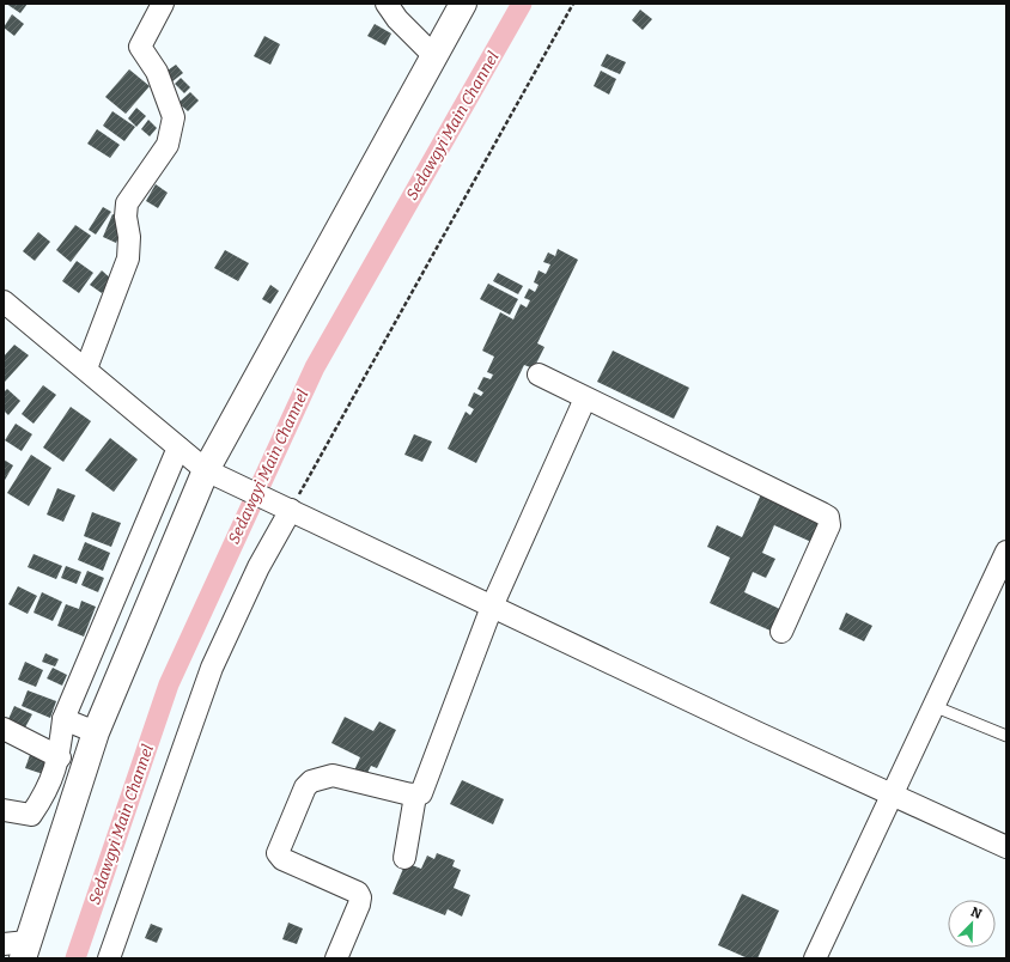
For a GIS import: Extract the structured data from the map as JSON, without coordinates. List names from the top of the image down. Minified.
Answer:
{"water":["Sedawgyi Main Channel"],"north":"top right"}
